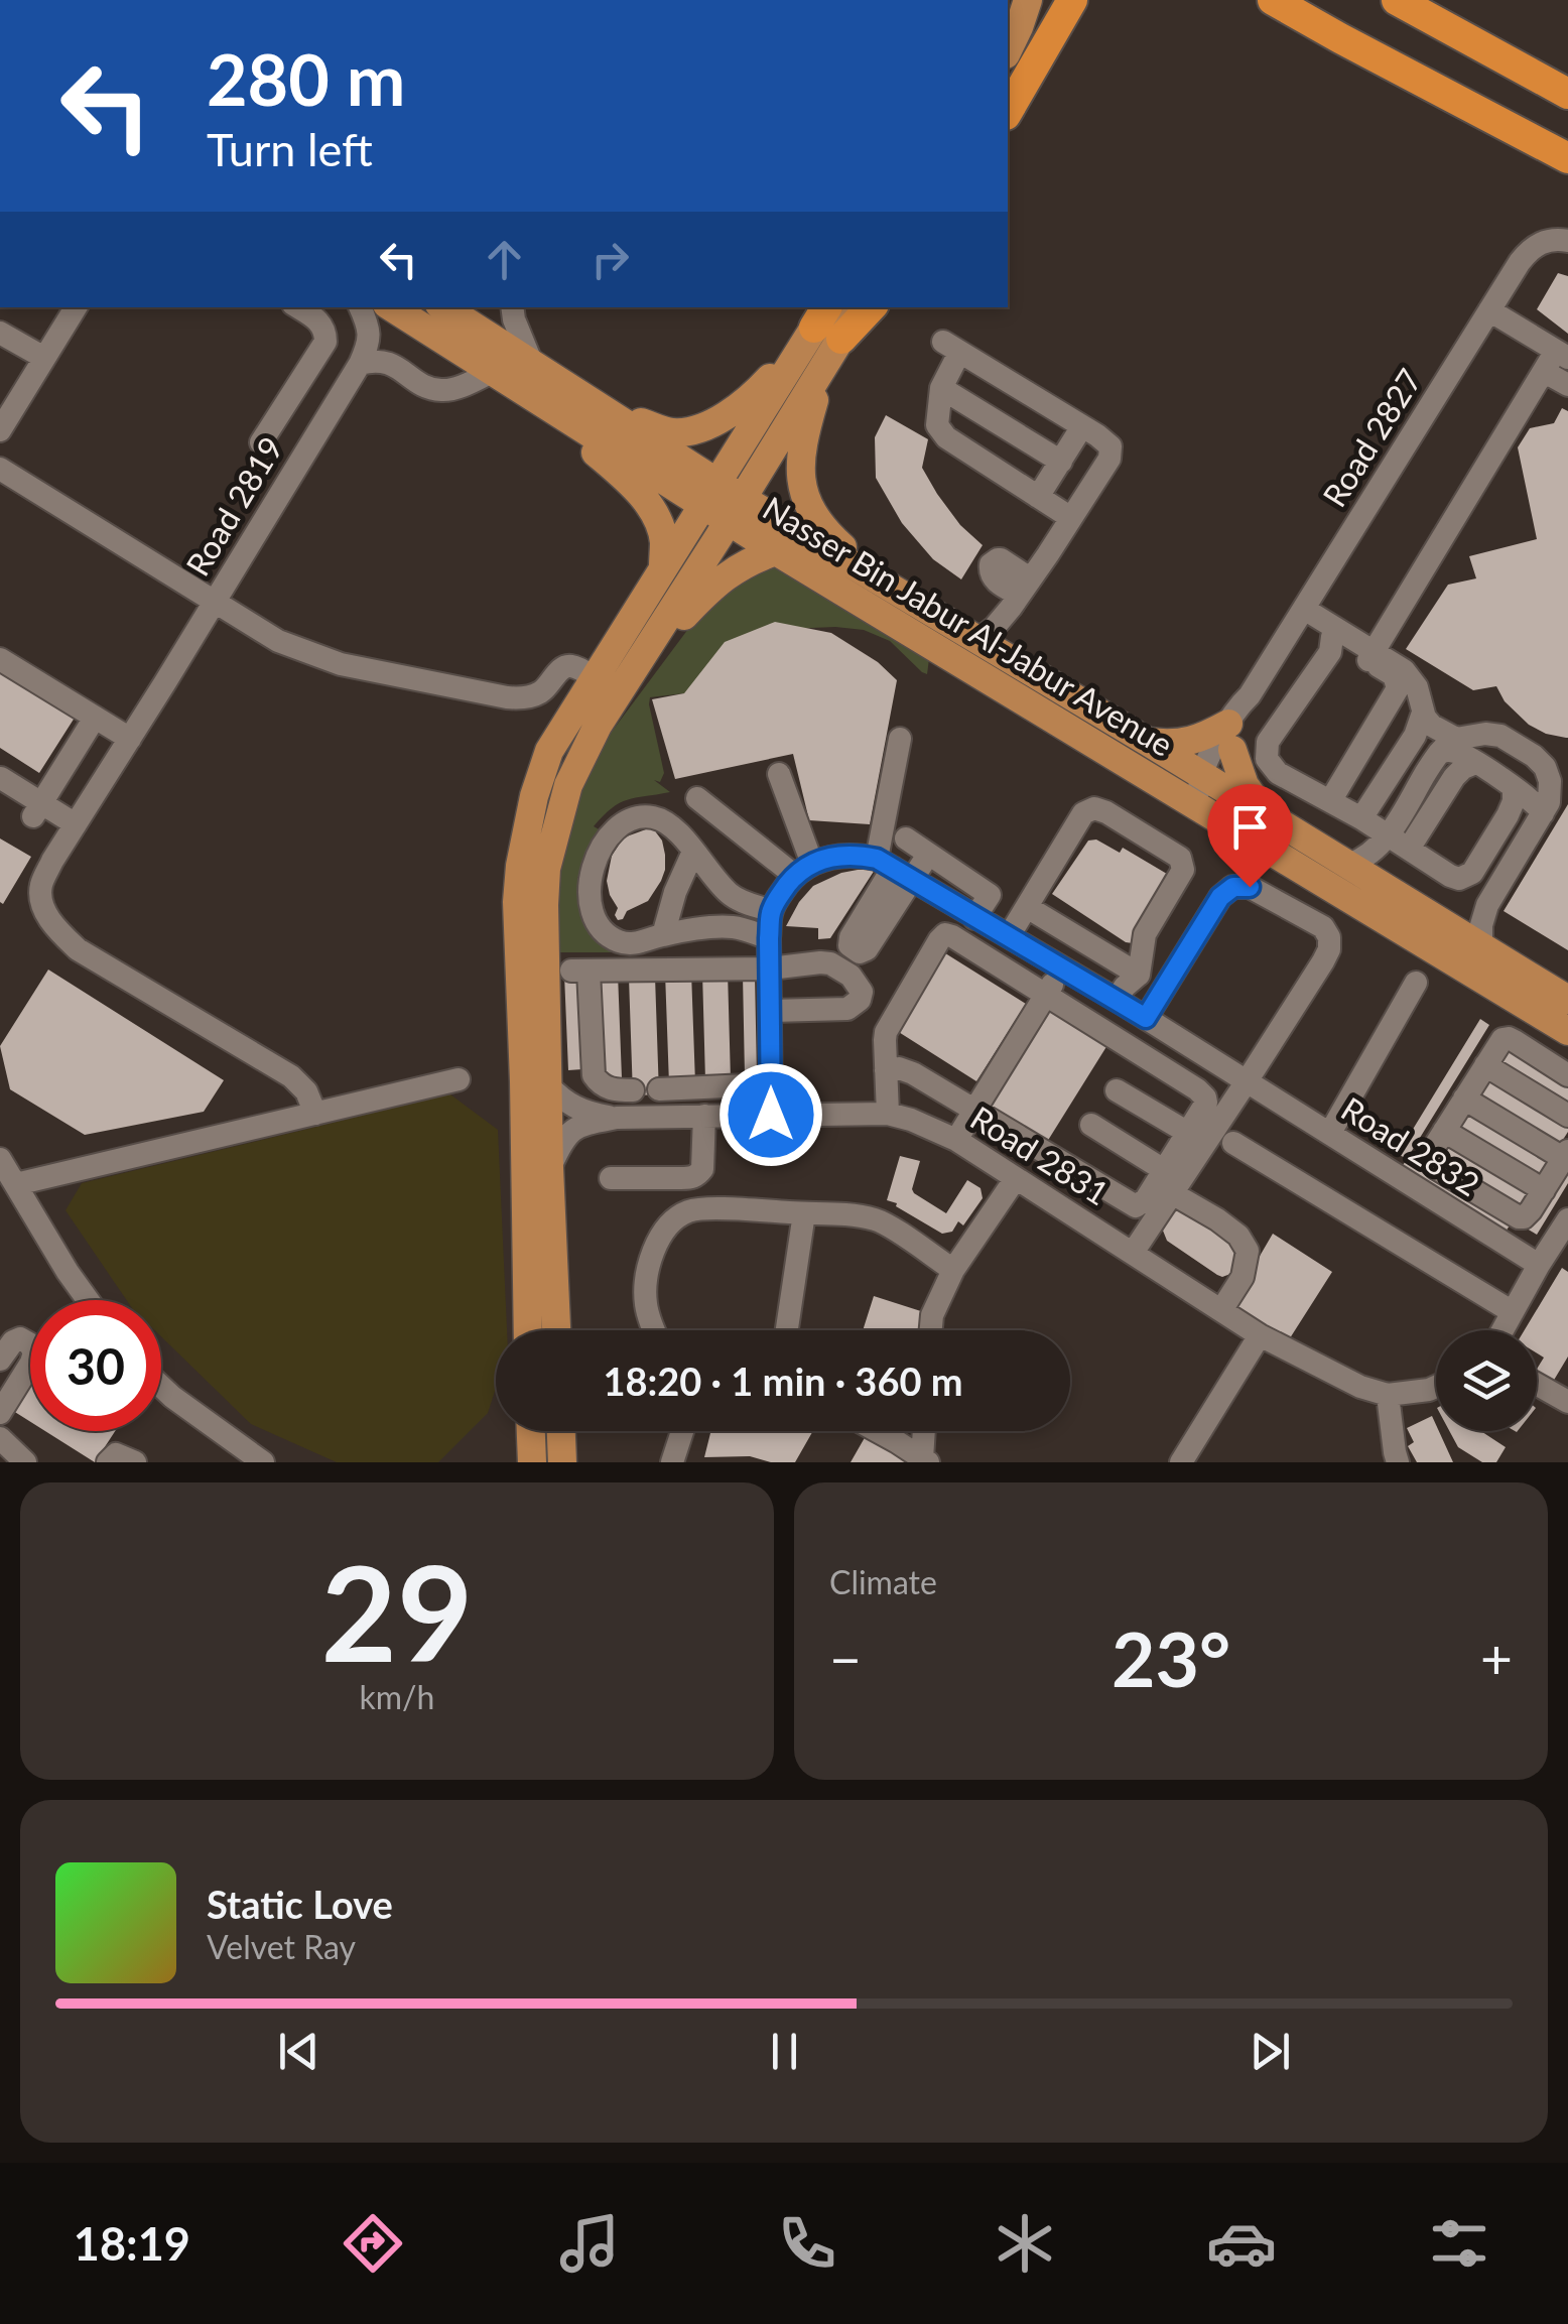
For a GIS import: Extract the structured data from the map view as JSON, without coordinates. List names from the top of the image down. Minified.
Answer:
{"streets":{"main road":["Nasser Bin Jabur Al-Jabur Avenue"],"street":["Road 2827","Road 2819","Road 2832","Road 2831"]},"crossings":[["Road 2827","Nasser Bin Jabur Al-Jabur Avenue"]],"page":{"turn":["280 m","Turn left"],"limit":"30","trip":"18:20 · 1 min · 360 m","tile":[["29","km/h"],"Climate"],"heat":["−","23°","+"],"song":["Static Love","Velvet Ray"],"tabs":"18:19"}}
